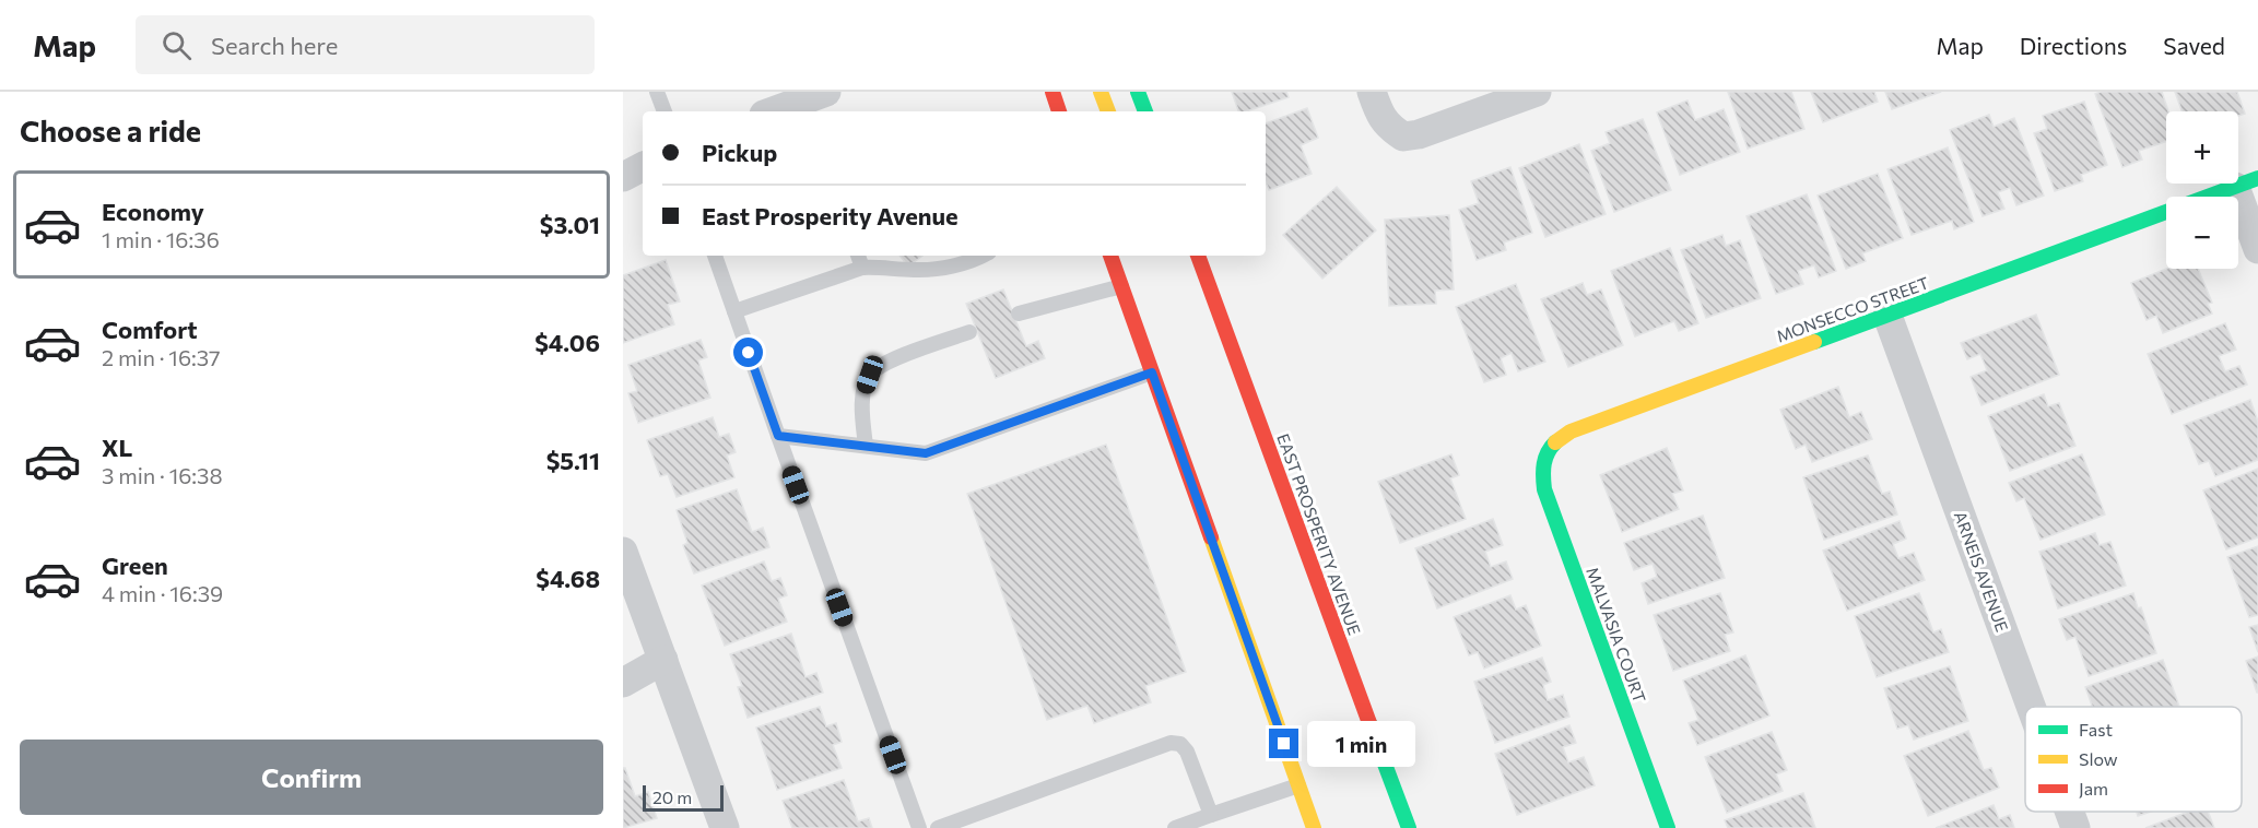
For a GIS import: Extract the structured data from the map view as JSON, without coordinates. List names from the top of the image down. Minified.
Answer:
{"streets":{"main road":["MONSECCO STREET","EAST PROSPERITY AVENUE","MALVASIA COURT"],"street":["ARNEIS AVENUE"]},"crossings":[["MONSECCO STREET","ARNEIS AVENUE"],["MONSECCO STREET","MALVASIA COURT"]],"legend":["Fast","Slow","Jam"],"scale_bar":"20 m","page":{"header":"Map","search":"Search here","nav":["Map","Directions","Saved"],"heading":"Choose a ride","map_buttons":["+","−"],"banner":["Pickup","East Prosperity Avenue"],"list":[{"name":"Economy","note":"1 min · 16:36","value":"$3.01"},{"name":"Comfort","note":"2 min · 16:37","value":"$4.06"},{"name":"XL","note":"3 min · 16:38","value":"$5.11"},{"name":"Green","note":"4 min · 16:39","value":"$4.68"}],"bubble":"1 min","buttons":"Confirm","scale":"20 m"}}
